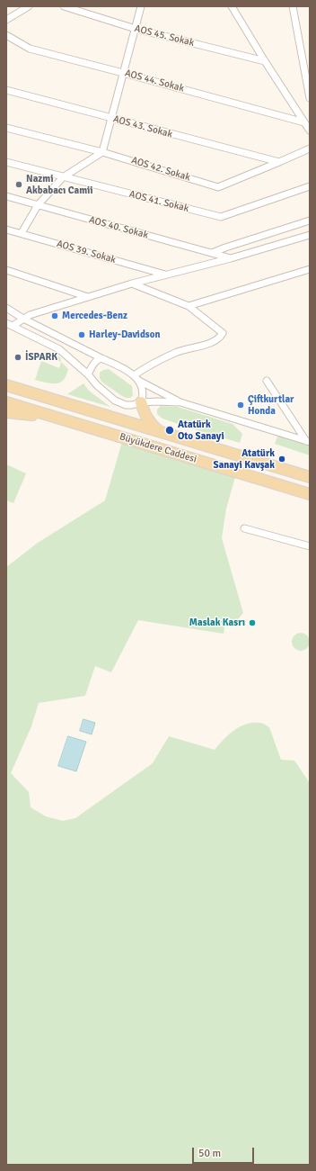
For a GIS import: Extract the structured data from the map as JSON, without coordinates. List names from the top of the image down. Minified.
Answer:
{"streets":{"main road":["Büyükdere Caddesi"],"street":["AOS 45. Sokak","AOS 44. Sokak","AOS 43. Sokak","AOS 42. Sokak","AOS 41. Sokak","AOS 40. Sokak","AOS 39. Sokak"]},"crossings":[["AOS 43. Sokak","AOS 42. Sokak"]],"places":["Nazmi Akbabacı Camii","Mercedes-Benz","Harley-Davidson","İSPARK","Çiftkurtlar Honda","Atatürk Oto Sanayi","Atatürk Sanayi Kavşak","Maslak Kasrı"],"scale_bar":"50 m"}
